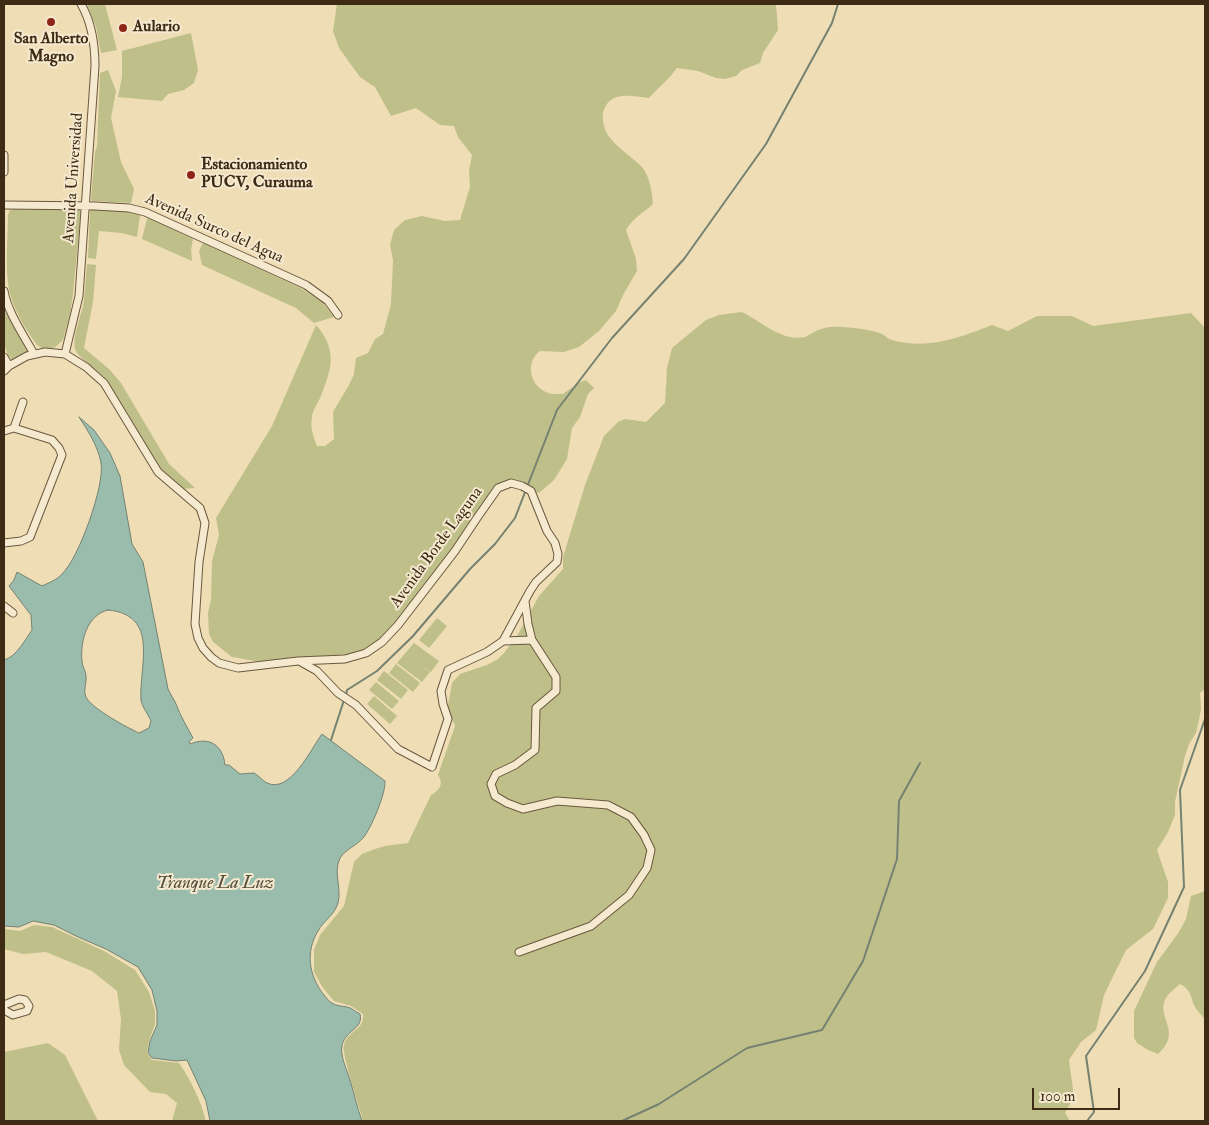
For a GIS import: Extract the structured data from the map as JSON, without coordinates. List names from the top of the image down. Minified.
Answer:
{"streets":{"street":["Avenida Universidad","Avenida Surco del Agua","Avenida Borde Laguna"]},"crossings":[["Avenida Universidad","Avenida Surco del Agua"],["Avenida Universidad","Avenida Borde Laguna"]],"water":["Tranque La Luz"],"places":["San Alberto Magno","Aulario","Estacionamiento PUCV, Curauma"],"scale_bar":"100 m"}
